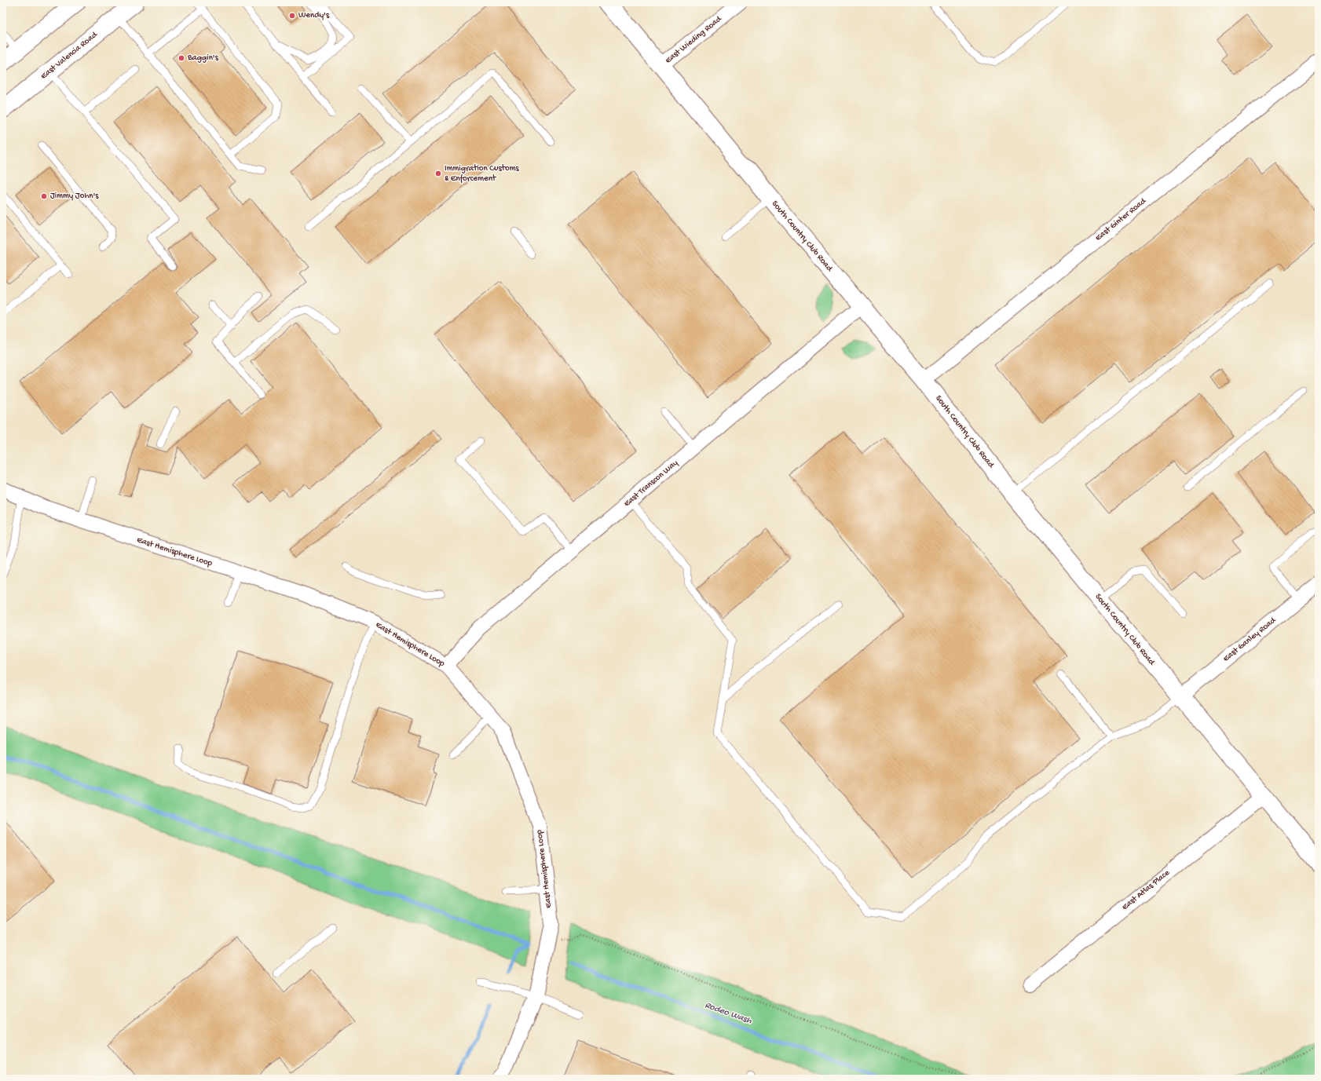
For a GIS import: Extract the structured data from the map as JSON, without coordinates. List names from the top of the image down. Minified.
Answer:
{"streets":{"street":["East Wieding Road","East Valencia Road","East Ginter Road","South Country Club Road","East Transcon Way","East Hemisphere Loop","East Ganley Road","East Atlas Place"]},"crossings":[["East Wieding Road","South Country Club Road"],["East Ginter Road","South Country Club Road"],["South Country Club Road","East Transcon Way"],["South Country Club Road","East Ganley Road"],["South Country Club Road","East Atlas Place"],["East Transcon Way","East Hemisphere Loop"]],"water":["Rodeo Wash"],"places":["Wendy's","Baggin's","Immigration Customs & Enforcement","Jimmy John's"]}
